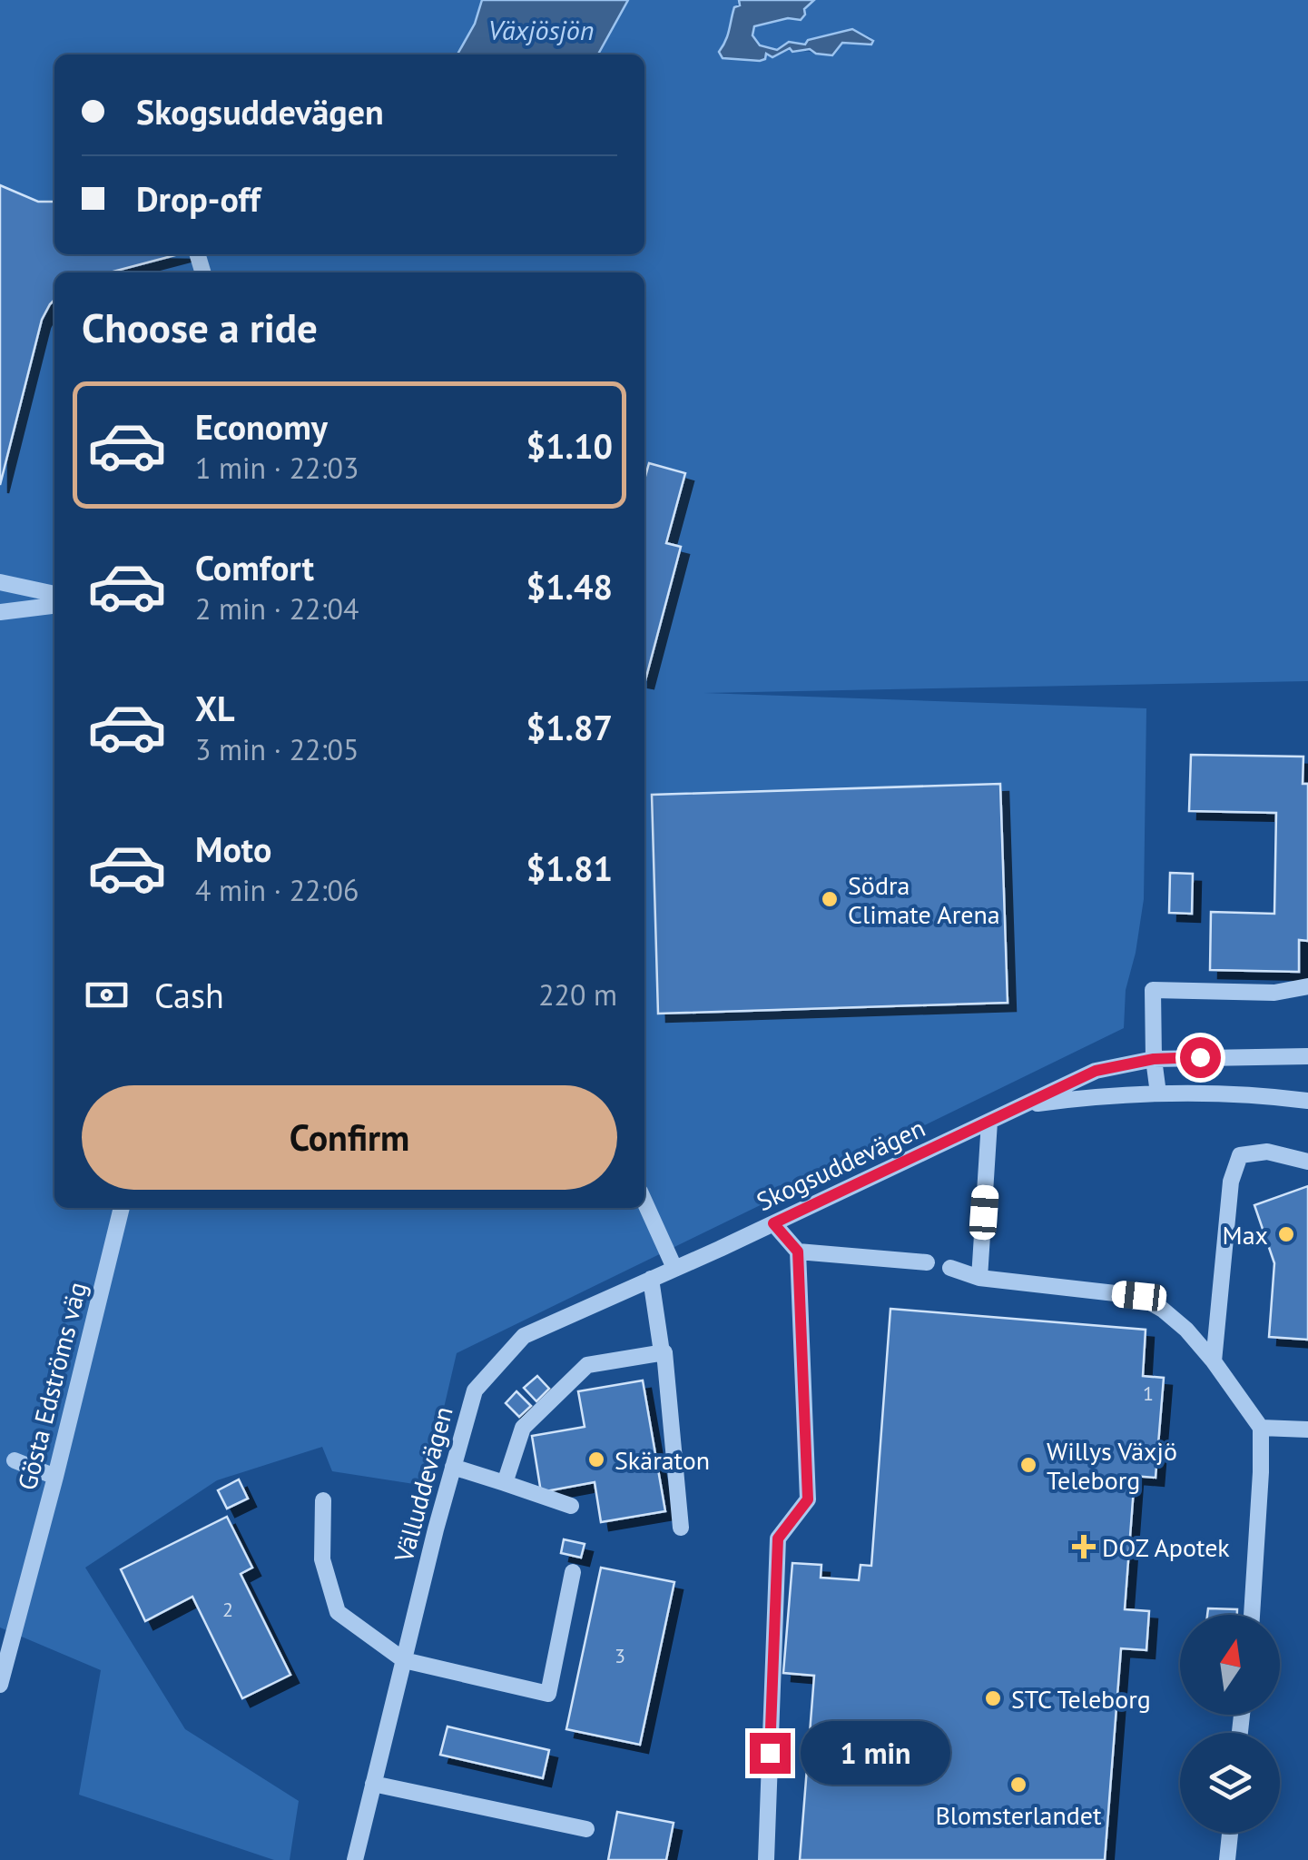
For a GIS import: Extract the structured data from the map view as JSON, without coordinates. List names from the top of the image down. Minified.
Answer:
{"streets":{"street":["Skogsuddevägen","Gösta Edströms väg","Välluddevägen"]},"crossings":[["Skogsuddevägen","Välluddevägen"]],"water":["Växjösjön"],"places":{"other":["Södra Climate Arena","Max","Skäraton","Willys Växjö Teleborg","STC Teleborg","Blomsterlandet"],"health":["DOZ Apotek"]},"house_numbers":["1","2","3"],"north":"top","page":{"banner":["Skogsuddevägen","Drop-off"],"heading":"Choose a ride","list":[{"name":"Economy","note":"1 min · 22:03","value":"$1.10"},{"name":"Comfort","note":"2 min · 22:04","value":"$1.48"},{"name":"XL","note":"3 min · 22:05","value":"$1.87"},{"name":"Moto","note":"4 min · 22:06","value":"$1.81"}],"pay":["Cash","220 m"],"buttons":"Confirm","bubble":"1 min"}}
